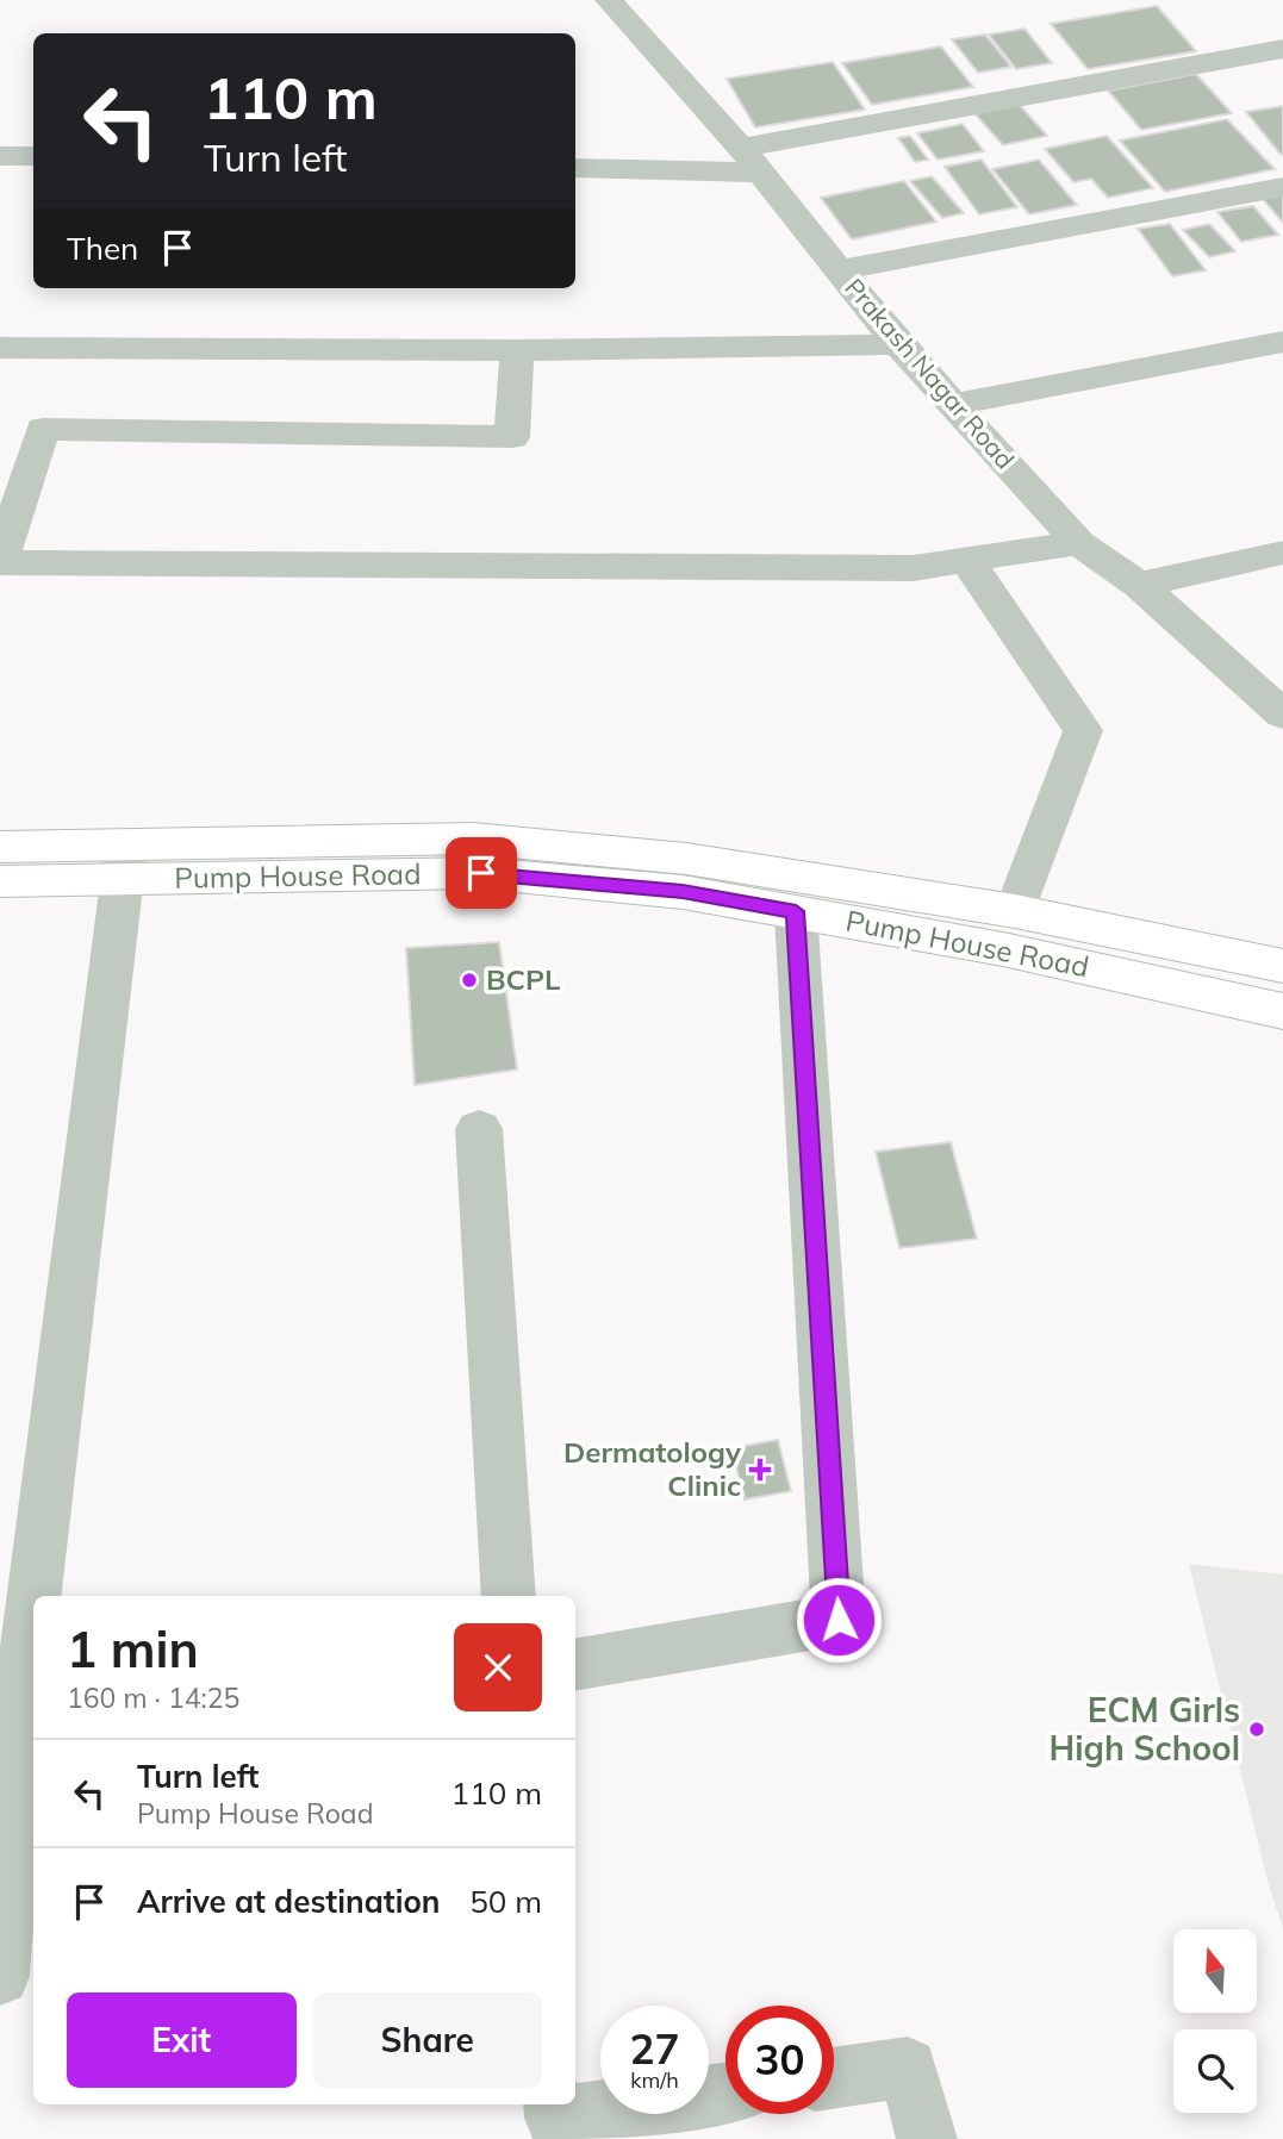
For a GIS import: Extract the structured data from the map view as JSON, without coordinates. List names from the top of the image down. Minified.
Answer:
{"streets":{"main road":["Pump House Road"],"street":["Prakash Nagar Road"]},"places":{"other":["BCPL","ECM Girls High School"],"health":["Dermatology Clinic"]},"north":"top","page":{"turn":["110 m","Turn left"],"then":"Then","heading":["1 min","160 m · 14:25"],"list":[{"name":"Turn left","note":"Pump House Road","value":"110 m"},{"name":"Arrive at destination","value":"50 m"}],"buttons":["Exit","Share"],"speed":"27 km/h","limit":"30"}}
